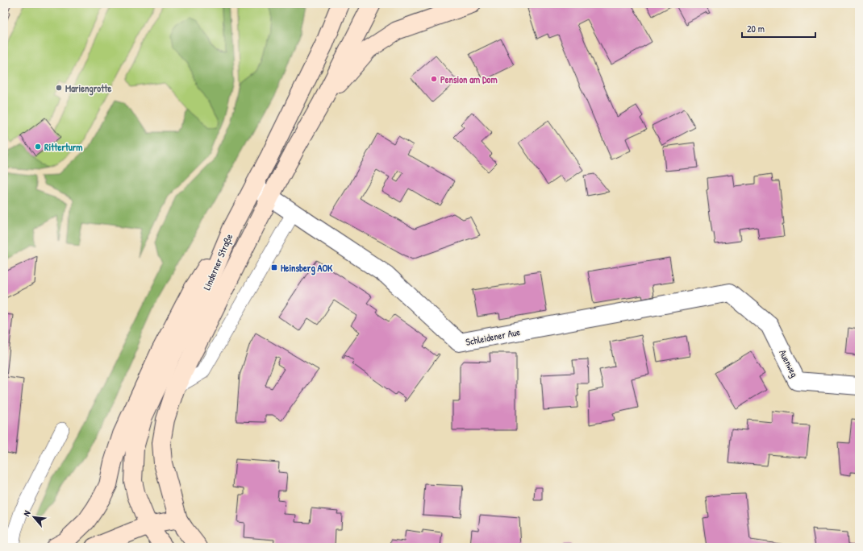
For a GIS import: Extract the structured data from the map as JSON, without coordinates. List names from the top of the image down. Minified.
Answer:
{"streets":{"main road":["Linderner Straße"],"street":["Schleidener Aue","Auenweg"]},"crossings":[["Linderner Straße","Schleidener Aue"],["Schleidener Aue","Auenweg"]],"places":{"other":["Pension am Dom","Mariengrotte","Ritterturm"],"transit":["Heinsberg AOK"]},"scale_bar":"20 m","north":"top left"}
